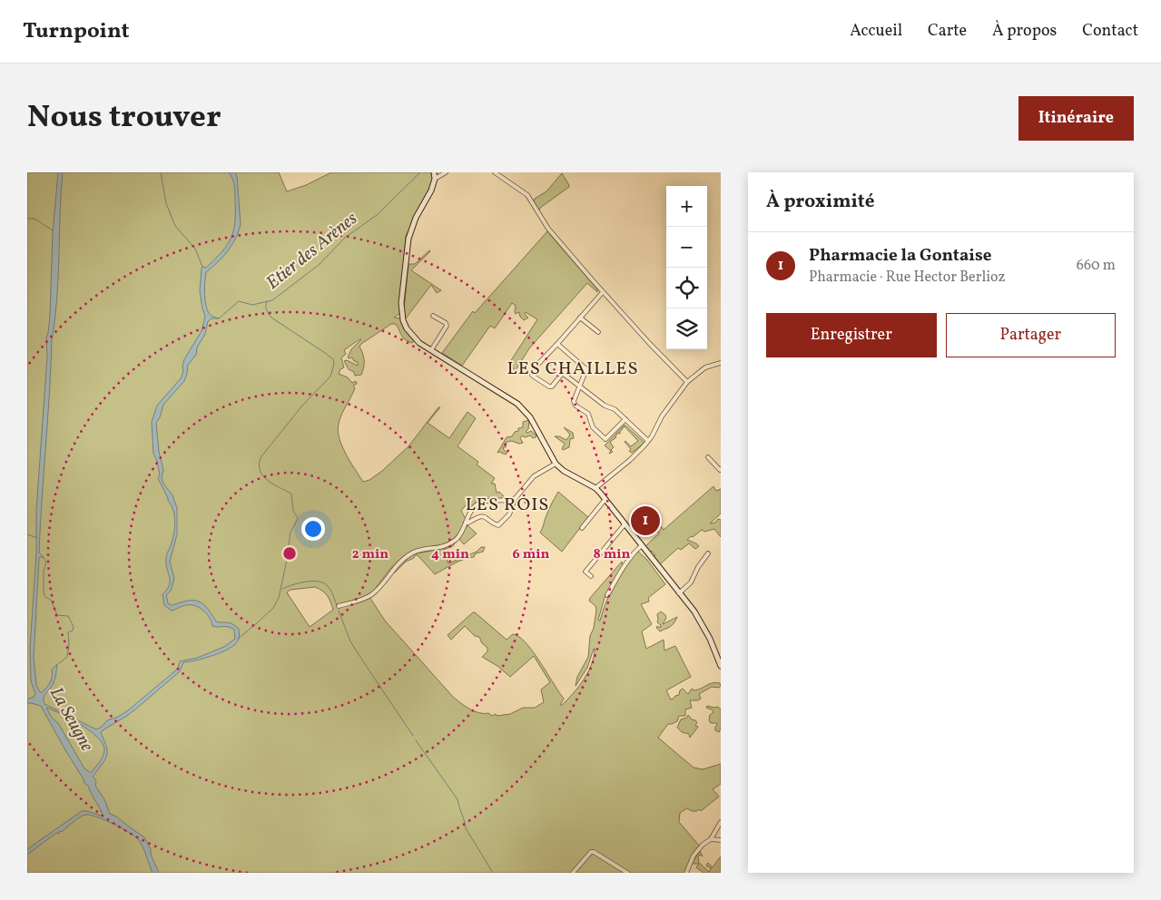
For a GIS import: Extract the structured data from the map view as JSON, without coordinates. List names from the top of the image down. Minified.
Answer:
{"districts":["LES CHAILLES","LES ROIS"],"water":["Etier des Arènes","La Seugne"],"page":{"header":"Turnpoint","nav":["Accueil","Carte","À propos","Contact"],"title":"Nous trouver","buttons":["Itinéraire",["Enregistrer","Partager"]],"heading":"À proximité","map_buttons":["+","−"],"list":[{"mark":"1","name":"Pharmacie la Gontaise","note":"Pharmacie · Rue Hector Berlioz","value":"660 m"}],"pins":"1"},"rings":["2 min","4 min","6 min","8 min"]}
